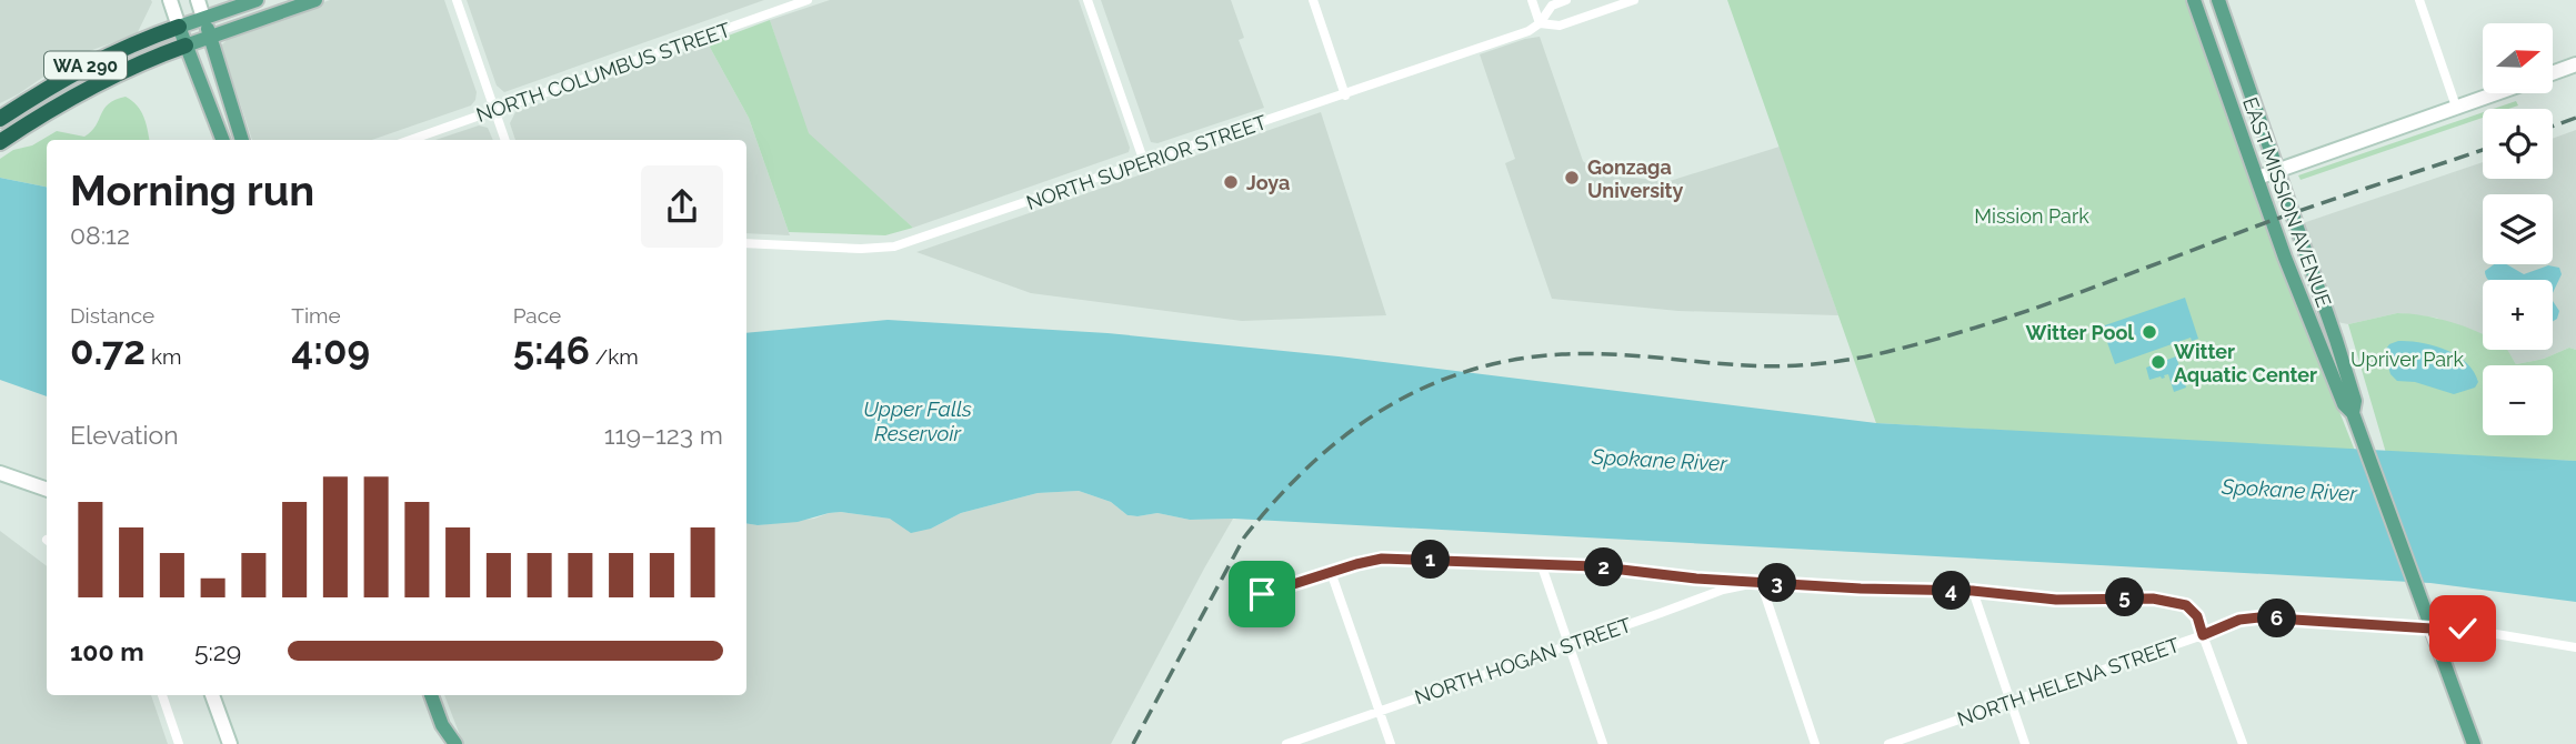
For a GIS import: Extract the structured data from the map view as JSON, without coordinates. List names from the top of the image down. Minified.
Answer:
{"streets":{"highway":["WA 290"],"main road":["EAST MISSION AVENUE"],"street":["NORTH COLUMBUS STREET","NORTH SUPERIOR STREET","NORTH HOGAN STREET","NORTH HELENA STREET"]},"crossings":[["EAST MISSION AVENUE","NORTH HELENA STREET"]],"water":["Upper Falls Reservoir","Spokane River"],"parks":["Mission Park","Upriver Park"],"places":["Gonzaga University","Joya","Witter Pool","Witter Aquatic Center"],"north":"right","page":{"map_buttons":["+","−"],"heading":["Morning run","08:12"],"stats":[["Distance","0.72 km"],["Time","4:09"],["Pace","5:46 /km"]],"chart":["Elevation","119–123 m"],"pins":["1","2","3","4","5","6"],"list":[{"name":"100 m","note":"5:29"}]}}
